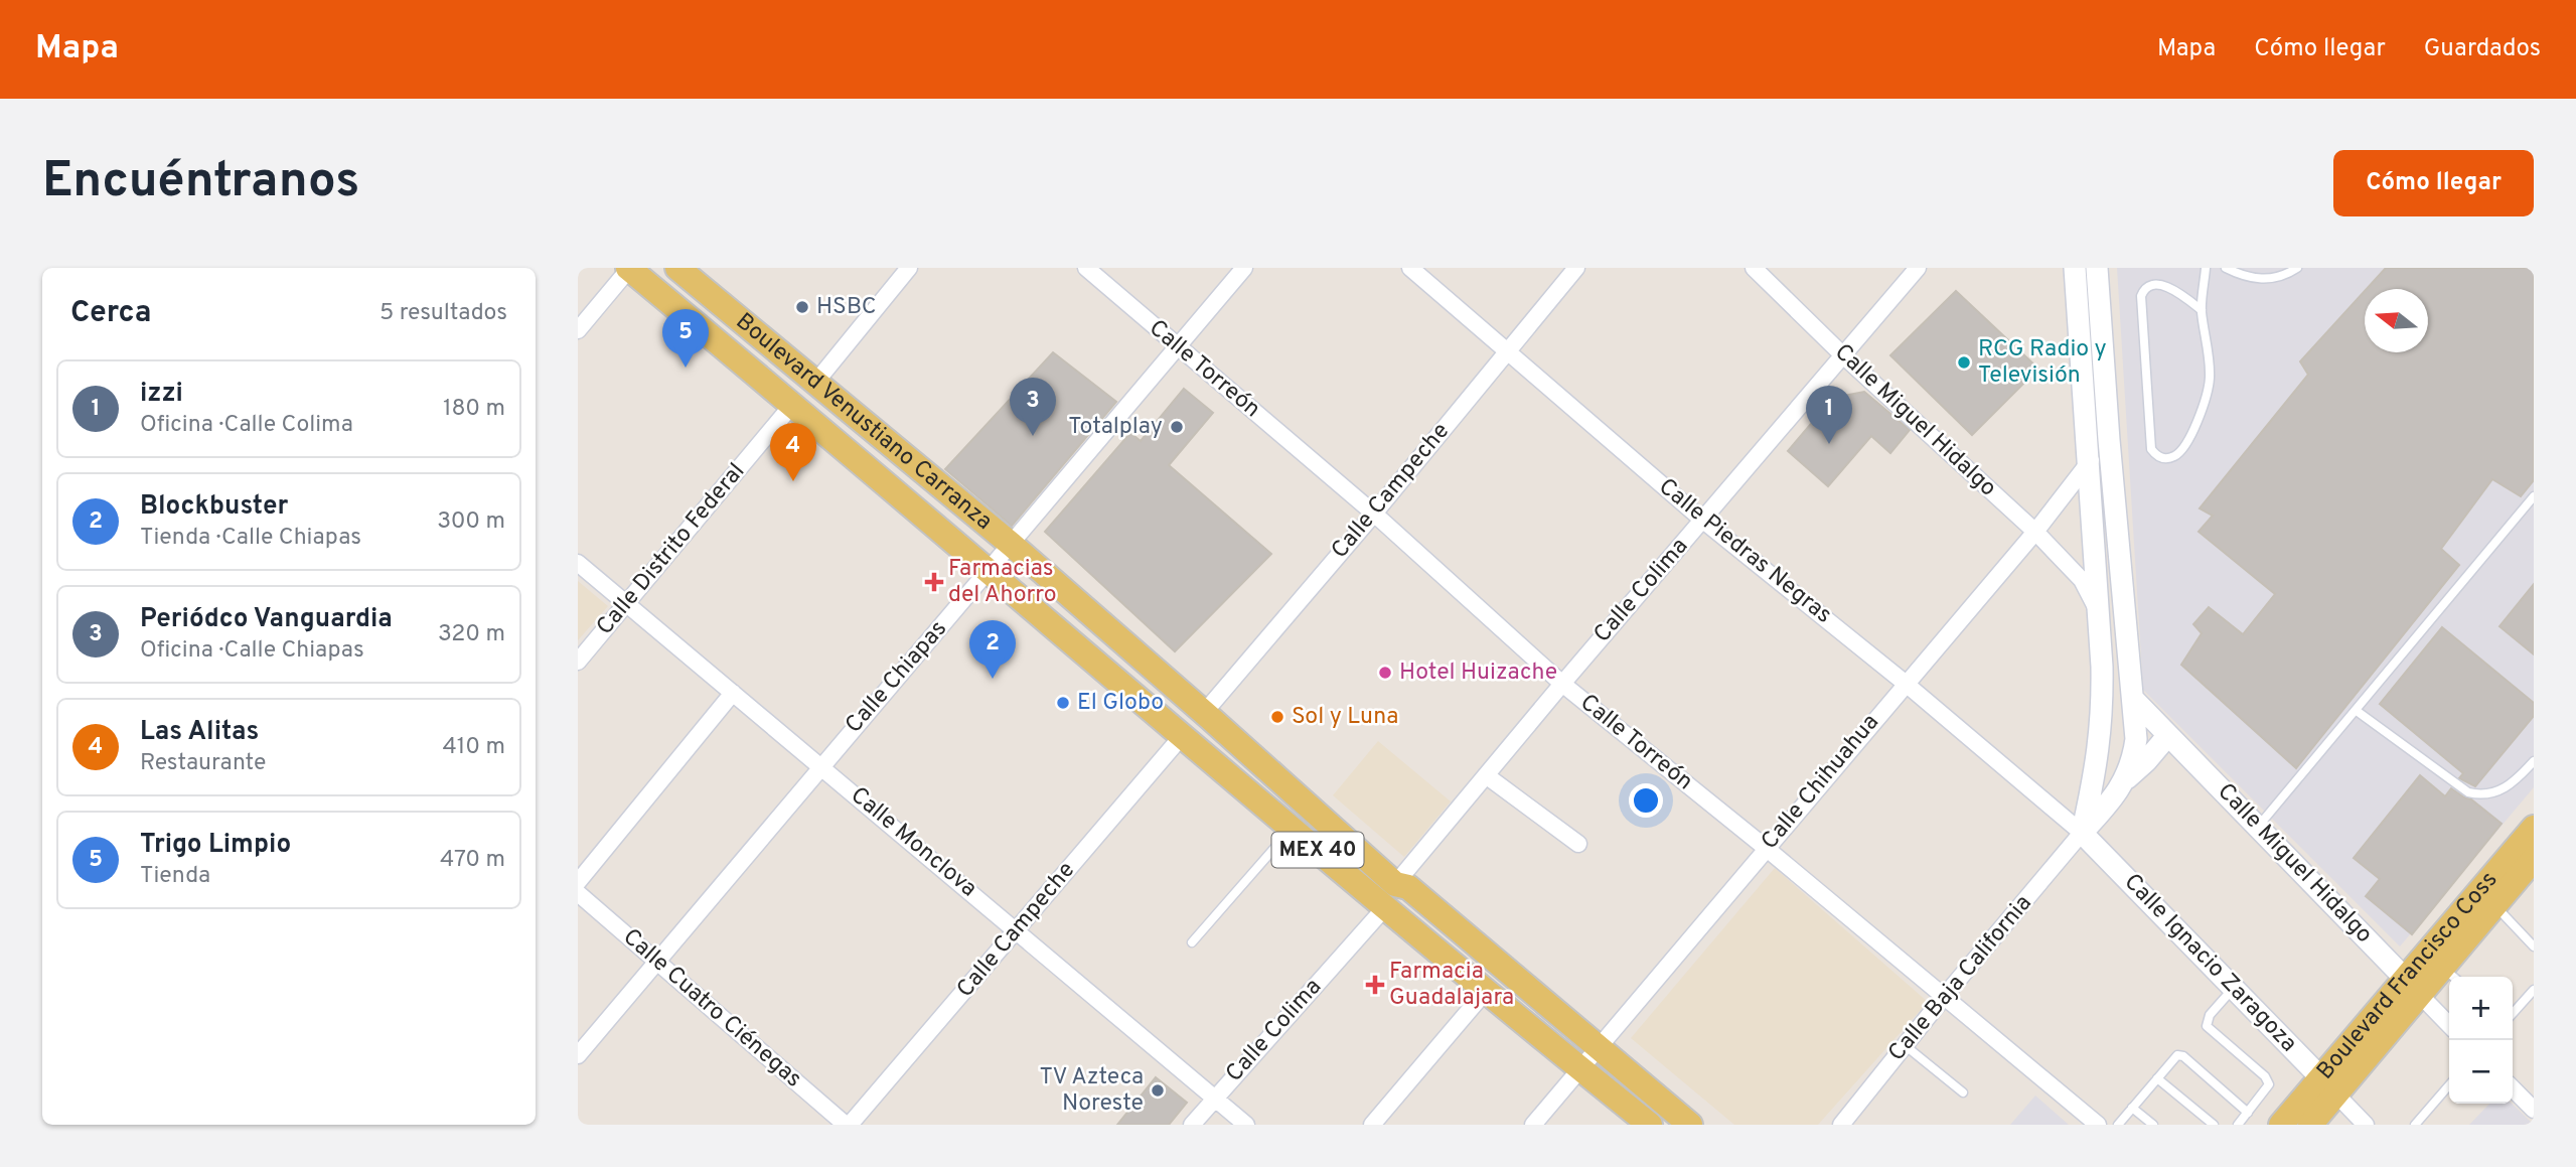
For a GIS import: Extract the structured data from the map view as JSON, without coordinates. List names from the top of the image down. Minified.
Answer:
{"streets":{"main road":["Calle Miguel Hidalgo","Boulevard Venustiano Carranza","MEX 40","Calle Ignacio Zaragoza","Boulevard Francisco Coss"],"street":["Calle Torreón","Calle Campeche","Calle Distrito Federal","Calle Piedras Negras","Calle Colima","Calle Chiapas","Calle Chihuahua","Calle Monclova","Calle Baja California","Calle Cuatro Ciénegas"]},"crossings":[["Calle Torreón","Calle Campeche"],["Calle Torreón","Calle Colima"],["Calle Torreón","Calle Chiapas"],["Calle Torreón","Calle Chihuahua"],["Calle Torreón","Calle Baja California"],["Calle Miguel Hidalgo","Calle Colima"],["Calle Miguel Hidalgo","Calle Chihuahua"],["Calle Miguel Hidalgo","Boulevard Francisco Coss"],["Boulevard Venustiano Carranza","Calle Campeche"],["Boulevard Venustiano Carranza","Calle Distrito Federal"],["Boulevard Venustiano Carranza","Calle Colima"],["Boulevard Venustiano Carranza","Calle Chiapas"],["Boulevard Venustiano Carranza","Calle Chihuahua"],["Calle Campeche","Calle Piedras Negras"],["Calle Campeche","Calle Monclova"],["Calle Campeche","Calle Cuatro Ciénegas"],["Calle Distrito Federal","Calle Monclova"],["Calle Piedras Negras","Calle Colima"],["Calle Piedras Negras","Calle Chihuahua"],["Calle Piedras Negras","Calle Ignacio Zaragoza"],["Calle Piedras Negras","Calle Baja California"],["Calle Colima","Calle Monclova"],["Calle Chiapas","Calle Monclova"],["Calle Chiapas","Calle Cuatro Ciénegas"],["Calle Ignacio Zaragoza","Boulevard Francisco Coss"],["Calle Ignacio Zaragoza","Calle Baja California"]],"places":{"other":["HSBC","RCG Radio y Televisión","Totalplay","Hotel Huizache","El Globo","Sol y Luna","TV Azteca Noreste"],"health":["Farmacias del Ahorro","Farmacia Guadalajara"]},"north":"left","page":{"header":"Mapa","nav":["Mapa","Cómo llegar","Guardados"],"buttons":"Cómo llegar","title":"Encuéntranos","heading":["Cerca","5 resultados"],"pins":["5","3","1","4","2"],"list":[{"mark":"1","name":"izzi","note":"Oficina · Calle Colima","value":"180 m"},{"mark":"2","name":"Blockbuster","note":"Tienda · Calle Chiapas","value":"300 m"},{"mark":"3","name":"Periódco Vanguardia","note":"Oficina · Calle Chiapas","value":"320 m"},{"mark":"4","name":"Las Alitas","note":"Restaurante","value":"410 m"},{"mark":"5","name":"Trigo Limpio","note":"Tienda","value":"470 m"}],"map_buttons":["+","−"]}}
